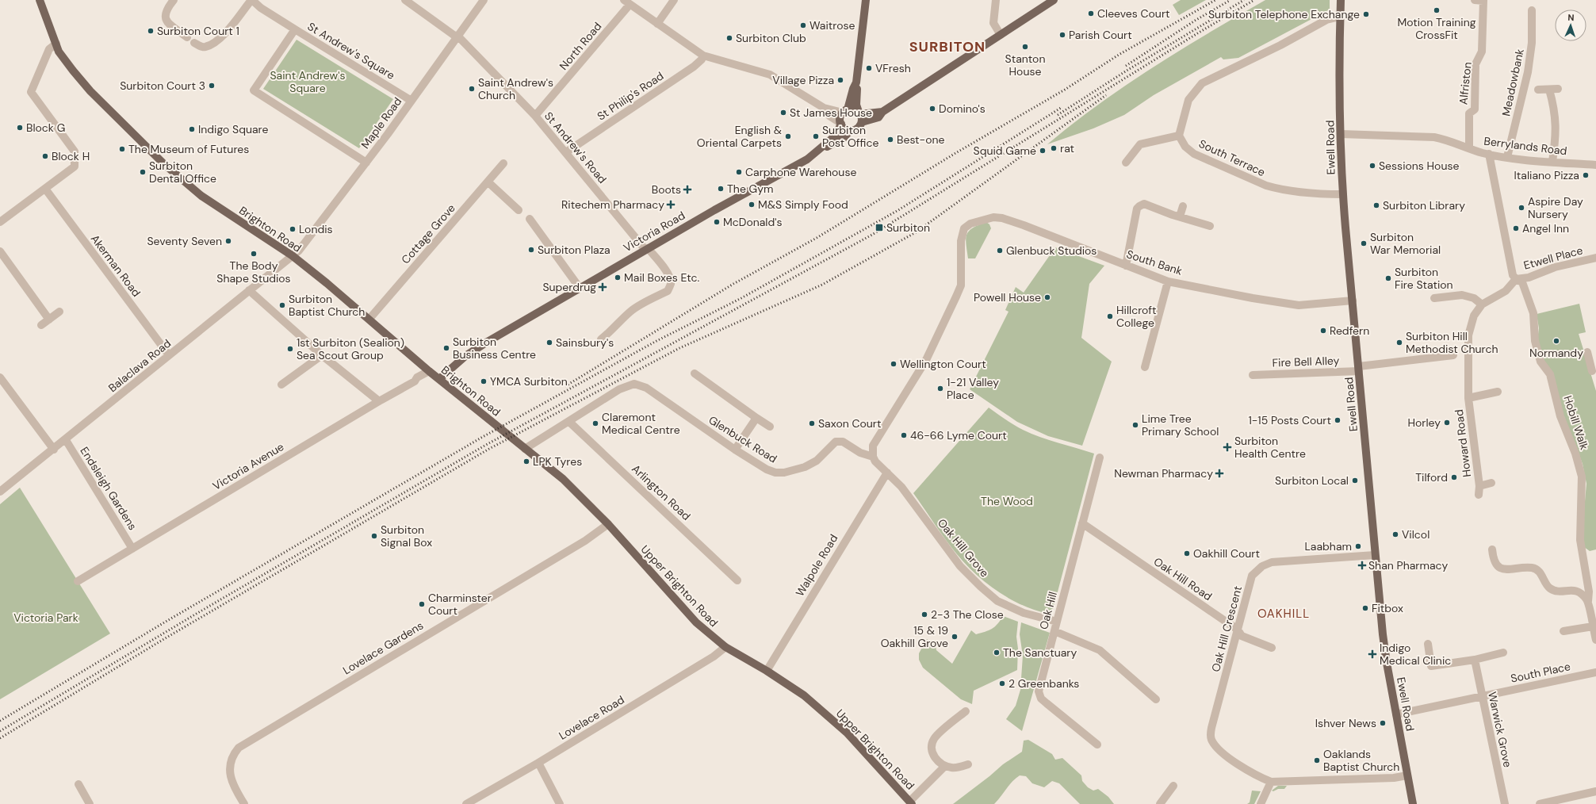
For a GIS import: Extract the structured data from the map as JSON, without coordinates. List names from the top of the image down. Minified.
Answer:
{"streets":{"main road":["Ewell Road","Brighton Road","Victoria Road","Upper Brighton Road"],"street":["North Road","St Andrew's Square","Meadowbank","Alfriston","St Philip's Road","Maple Road","Berrylands Road","St Andrew's Road","South Terrace","Cottage Grove","Etwell Place","South Bank","Akerman Road","Fire Bell Alley","Balaclava Road","Hobill Walk","Glenbuck Road","Howard Road","Victoria Avenue","Endsleigh Gardens","Arlington Road","Oak Hill Grove","Walpole Road","Oak Hill Road","Oak Hill","Oak Hill Crescent","Lovelace Gardens","South Place","Lovelace Road","Warwick Grove"]},"crossings":[["North Road","St Andrew's Road"],["St Andrew's Square","Maple Road"],["Meadowbank","Berrylands Road"],["Alfriston","Berrylands Road"],["St Philip's Road","St Andrew's Road"],["Maple Road","St Andrew's Road"],["Maple Road","Brighton Road"],["Maple Road","Balaclava Road"],["Berrylands Road","Ewell Road"],["St Andrew's Road","Victoria Road"],["Ewell Road","South Terrace"],["Ewell Road","South Bank"],["Ewell Road","Fire Bell Alley"],["Ewell Road","Oak Hill Crescent"],["Ewell Road","South Place"],["Brighton Road","Victoria Road"],["Brighton Road","Cottage Grove"],["Brighton Road","Balaclava Road"],["Brighton Road","Glenbuck Road"],["Brighton Road","Victoria Avenue"],["Brighton Road","Upper Brighton Road"],["Etwell Place","Hobill Walk"],["Etwell Place","Howard Road"],["South Bank","Glenbuck Road"],["South Bank","Oak Hill Grove"],["Akerman Road","Balaclava Road"],["Balaclava Road","Endsleigh Gardens"],["Hobill Walk","Howard Road"],["Glenbuck Road","Arlington Road"],["Glenbuck Road","Oak Hill Grove"],["Glenbuck Road","Upper Brighton Road"],["Victoria Avenue","Endsleigh Gardens"],["Oak Hill Grove","Walpole Road"],["Oak Hill Grove","Oak Hill"],["Walpole Road","Upper Brighton Road"],["Oak Hill Road","Oak Hill"],["Oak Hill Road","Oak Hill Crescent"],["Upper Brighton Road","Lovelace Gardens"],["Upper Brighton Road","Lovelace Road"],["South Place","Warwick Grove"]],"districts":["SURBITON","OAKHILL"],"parks":["Saint Andrew's Square","The Wood","Victoria Park"],"places":{"other":["Motion Training CrossFit","Cleeves Court","Surbiton Telephone Exchange","Waitrose","Surbiton Court 1","Parish Court","Surbiton Club","Stanton House","VFresh","Village Pizza","Surbiton Court 3","Saint Andrew's Church","Domino's","St James House","Block G","Indigo Square","English & Oriental Carpets","Surbiton Post Office","Best-one","rat","The Museum of Futures","Squid Game","Block H","Sessions House","Surbiton Dental Office","Carphone Warehouse","Italiano Pizza","The Gym","M&S Simply Food","Surbiton Library","Aspire Day Nursery","McDonald's","Angel Inn","Londis","Seventy Seven","Surbiton War Memorial","Surbiton Plaza","Glenbuck Studios","The Body Shape Studios","Mail Boxes Etc.","Surbiton Fire Station","Powell House","Surbiton Baptist Church","Hillcroft College","Redfern","Normandy","Sainsbury's","Surbiton Hill Methodist Church","Surbiton Business Centre","1st Surbiton (Sealion) Sea Scout Group","Wellington Court","YMCA Surbiton","1-21 Valley Place","1-15 Posts Court","Horley","Claremont Medical Centre","Saxon Court","Lime Tree Primary School","46-66 Lyme Court","LPK Tyres","Tilford","Surbiton Local","Vilcol","Surbiton Signal Box","Laabham","Oakhill Court","Charminster Court","Fitbox","2-3 The Close","15 & 19 Oakhill Grove","The Sanctuary","2 Greenbanks","Ishver News","Oaklands Baptist Church"],"health":["Boots","Ritechem Pharmacy","Superdrug","Surbiton Health Centre","Newman Pharmacy","Shan Pharmacy","Indigo Medical Clinic"],"transit":["Surbiton"]},"north":"top"}
